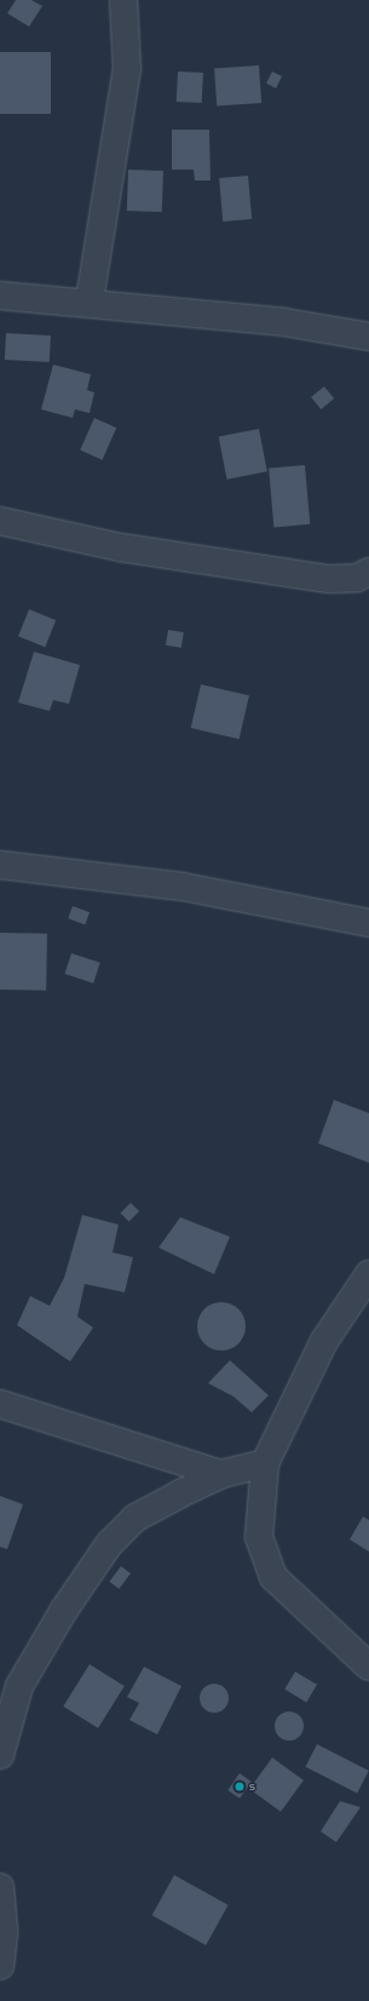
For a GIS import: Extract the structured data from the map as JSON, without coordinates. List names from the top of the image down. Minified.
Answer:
{"places":["s"]}
